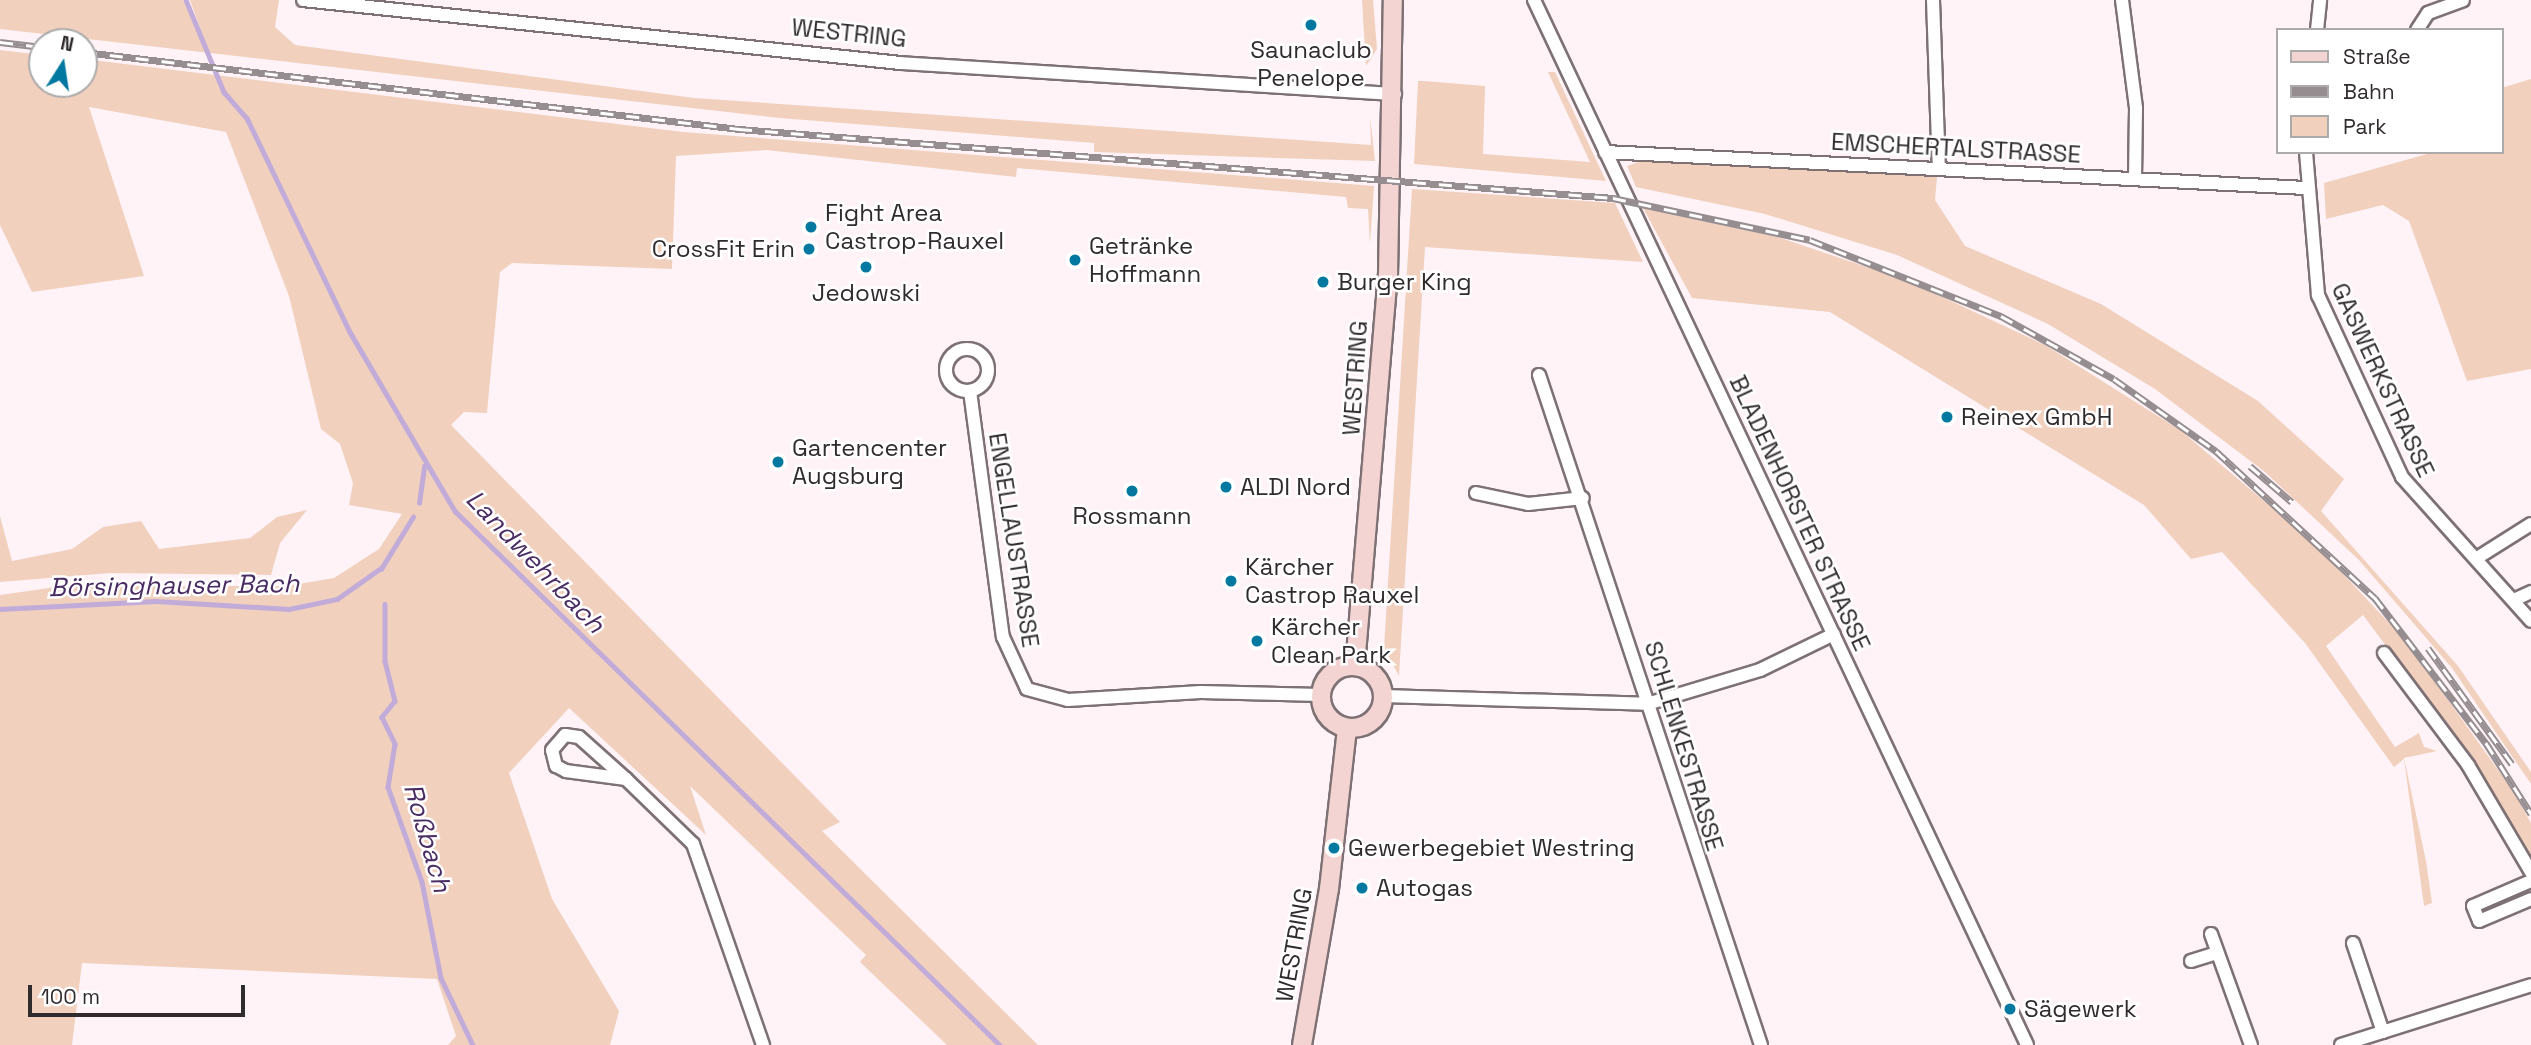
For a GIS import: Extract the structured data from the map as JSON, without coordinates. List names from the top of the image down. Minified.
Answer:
{"streets":{"main road":["WESTRING"],"street":["EMSCHERTALSTRASSE","GASWERKSTRASSE","BLADENHORSTER STRASSE","ENGELLAUSTRASSE","SCHLENKESTRASSE"]},"crossings":[["WESTRING","ENGELLAUSTRASSE"],["EMSCHERTALSTRASSE","GASWERKSTRASSE"],["EMSCHERTALSTRASSE","BLADENHORSTER STRASSE"]],"water":["Landwehrbach","Börsinghauser Bach","Roßbach"],"places":["Saunaclub Penelope","Fight Area Castrop-Rauxel","CrossFit Erin","Getränke Hoffmann","Jedowski","Burger King","Reinex GmbH","Gartencenter Augsburg","ALDI Nord","Rossmann","Kärcher Castrop Rauxel","Kärcher Clean Park","Gewerbegebiet Westring","Autogas","Sägewerk"],"legend":["Straße","Bahn","Park"],"scale_bar":"100 m","north":"top"}
